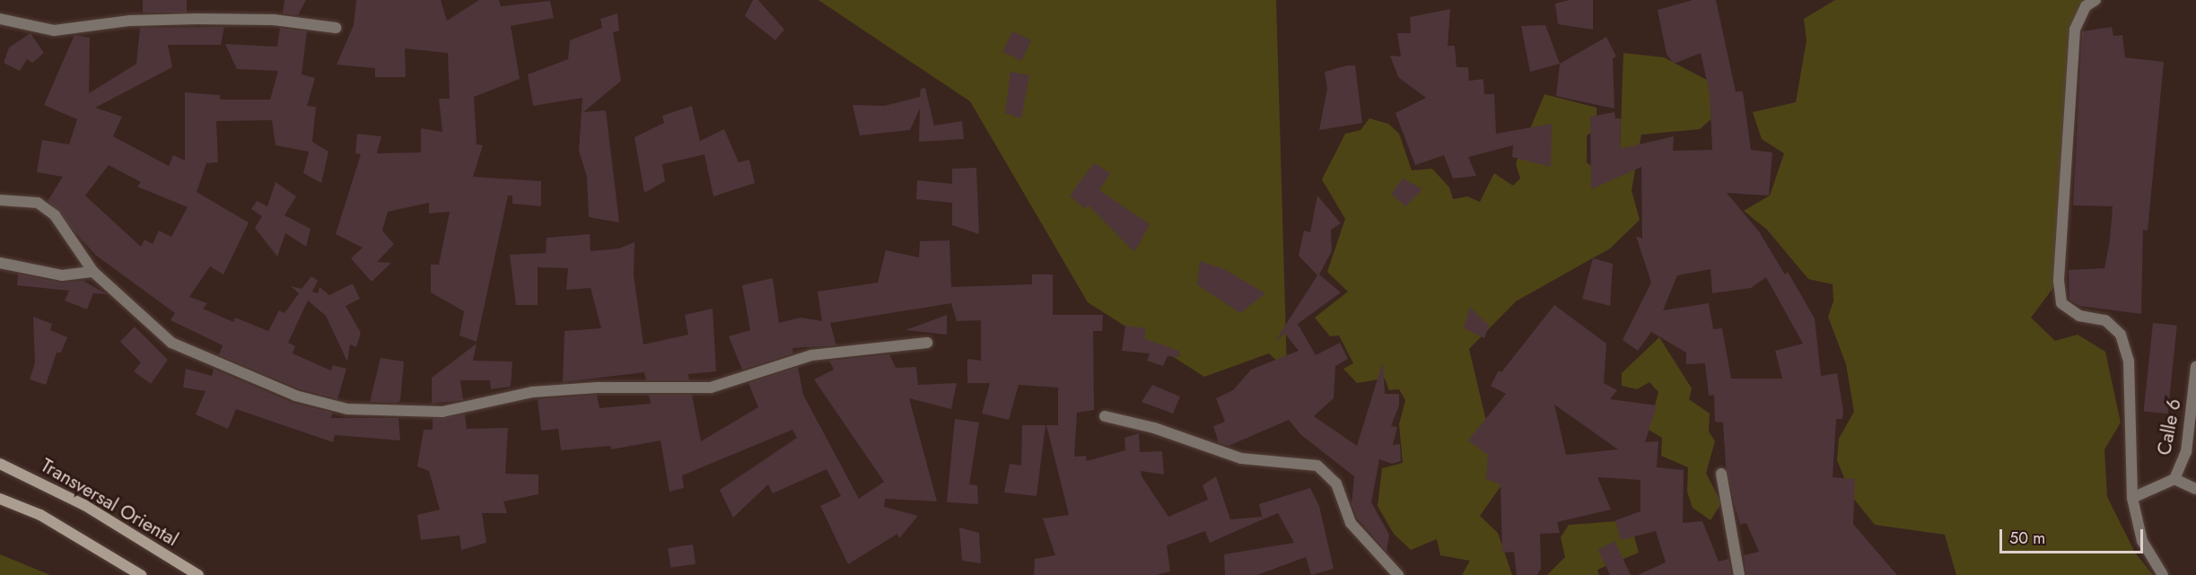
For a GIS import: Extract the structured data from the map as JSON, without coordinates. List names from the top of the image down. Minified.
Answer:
{"streets":{"main road":["Transversal Oriental"],"street":["Calle 6"]},"scale_bar":"50 m"}
